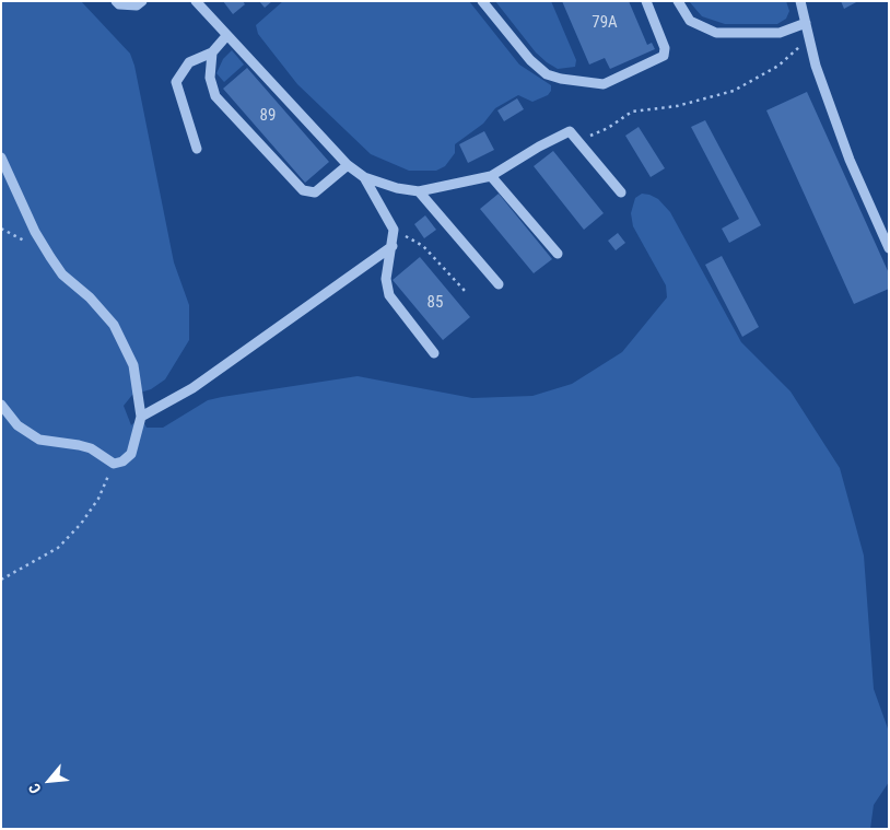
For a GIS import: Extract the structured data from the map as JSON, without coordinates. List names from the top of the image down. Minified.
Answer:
{"house_numbers":["79А","89","85"],"north":"bottom left"}
